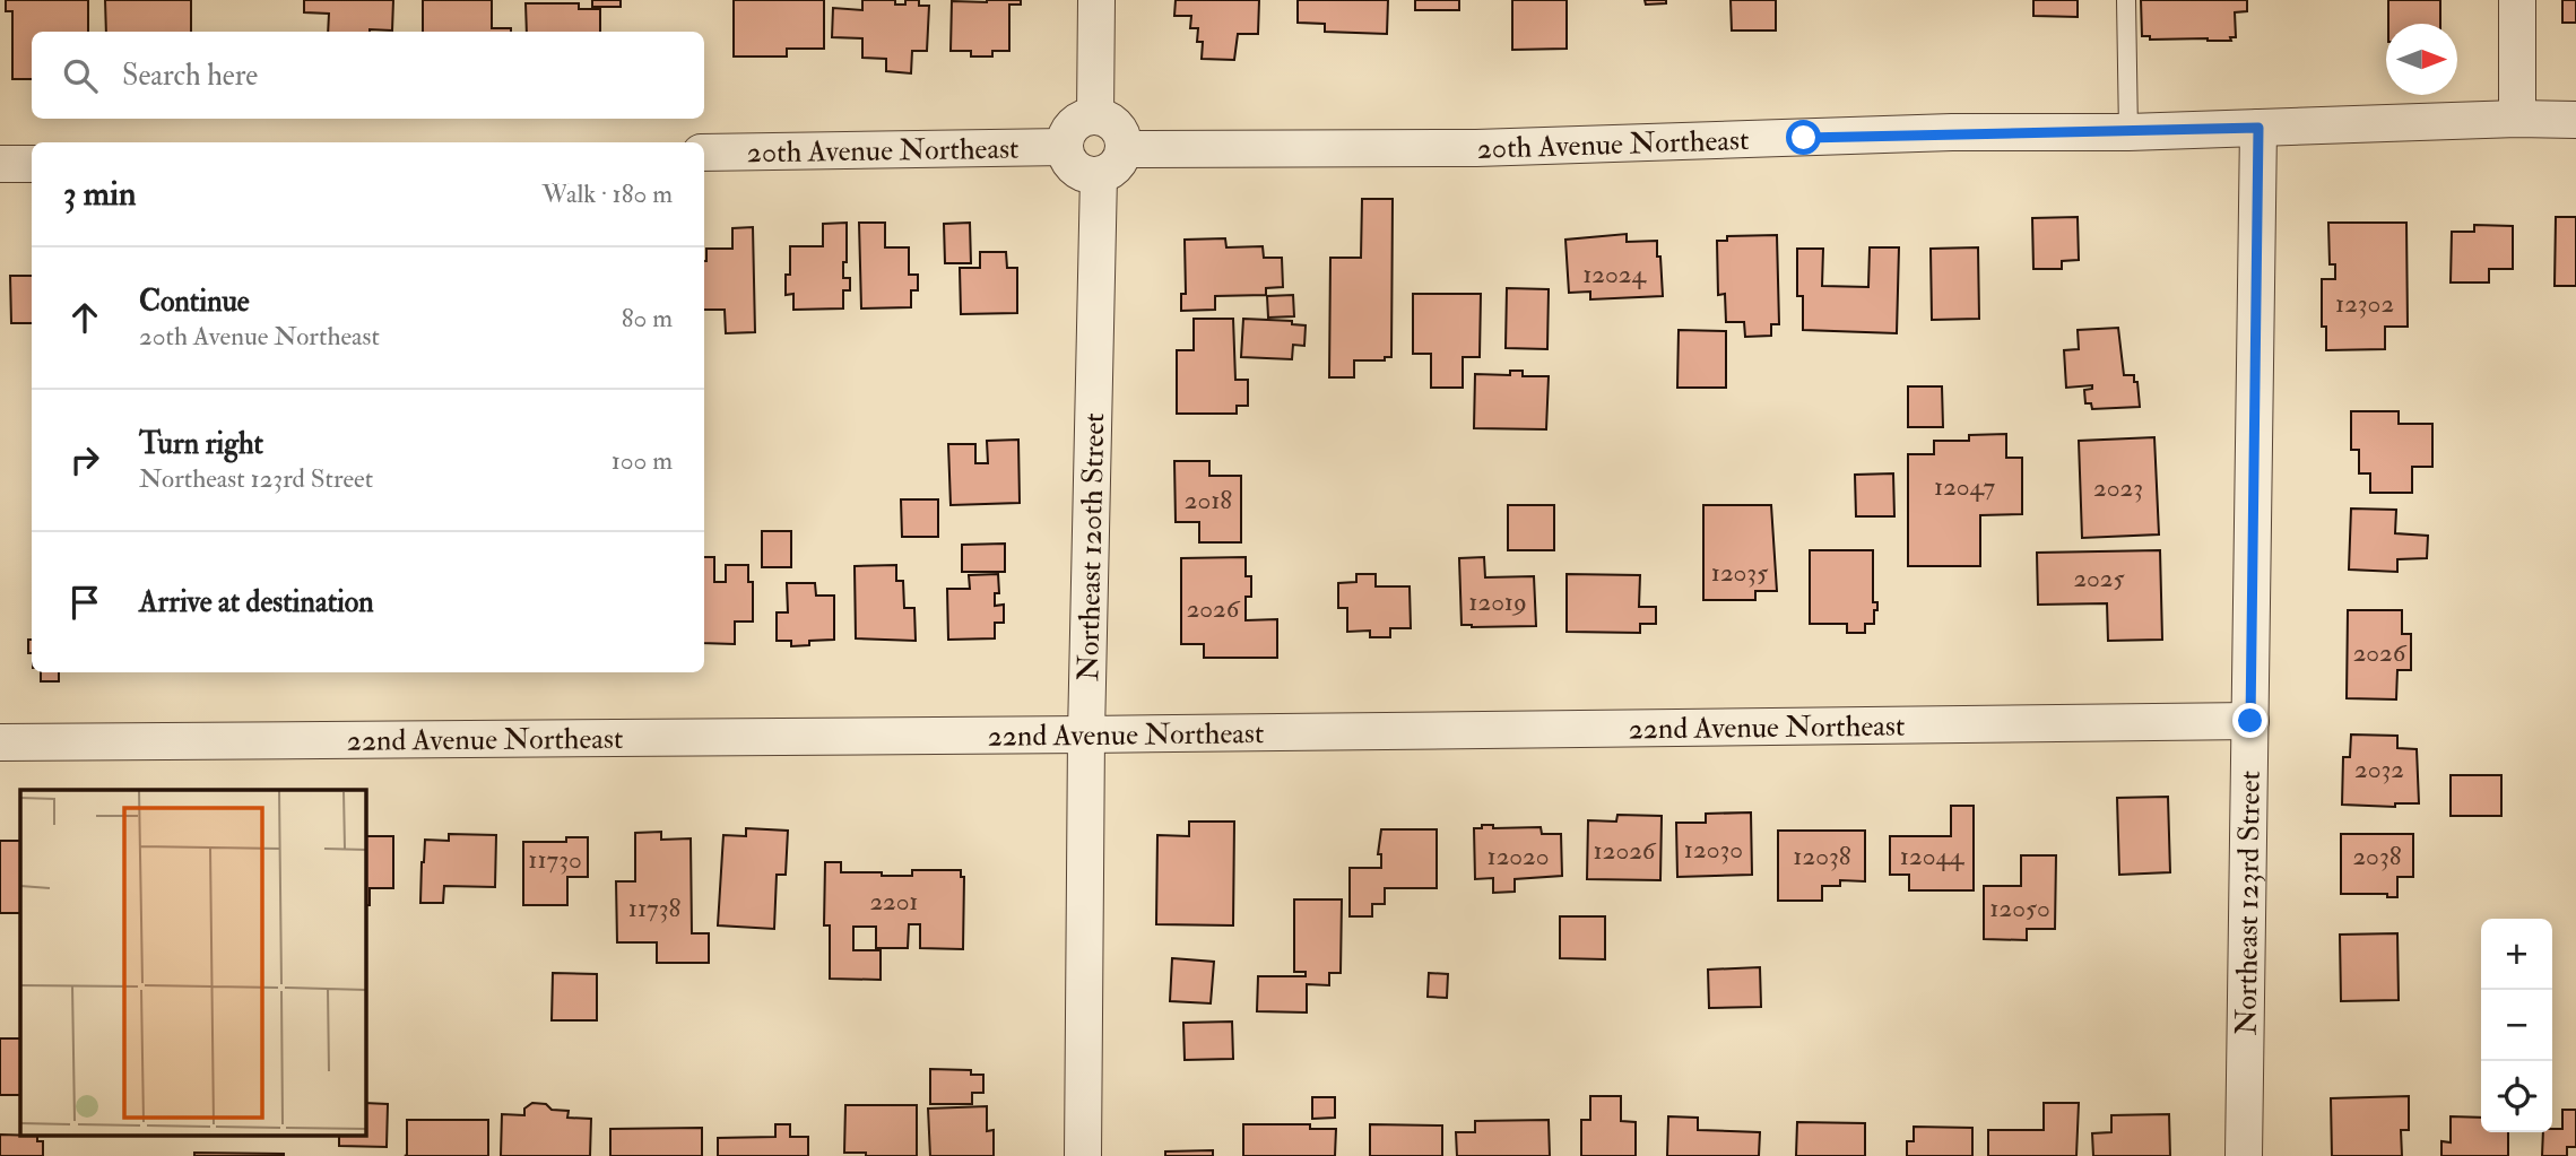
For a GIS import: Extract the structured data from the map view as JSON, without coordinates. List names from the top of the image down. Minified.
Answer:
{"streets":{"street":["20th Avenue Northeast","Northeast 120th Street","22nd Avenue Northeast","Northeast 123rd Street"]},"crossings":[["20th Avenue Northeast","Northeast 120th Street"],["20th Avenue Northeast","Northeast 123rd Street"],["Northeast 120th Street","22nd Avenue Northeast"],["22nd Avenue Northeast","Northeast 123rd Street"]],"house_numbers":["12024","12302","12047","2023","2018","12035","2025","12019","2026","2026","2032","12030","12026","12020","12038","12044","2038","11730","2201","11738","12050"],"north":"right","page":{"search":"Search here","heading":["3 min","Walk · 180 m"],"list":[["Continue","20th Avenue Northeast","80 m"],["Turn right","Northeast 123rd Street","100 m"],"Arrive at destination"],"map_buttons":["+","−"]}}
